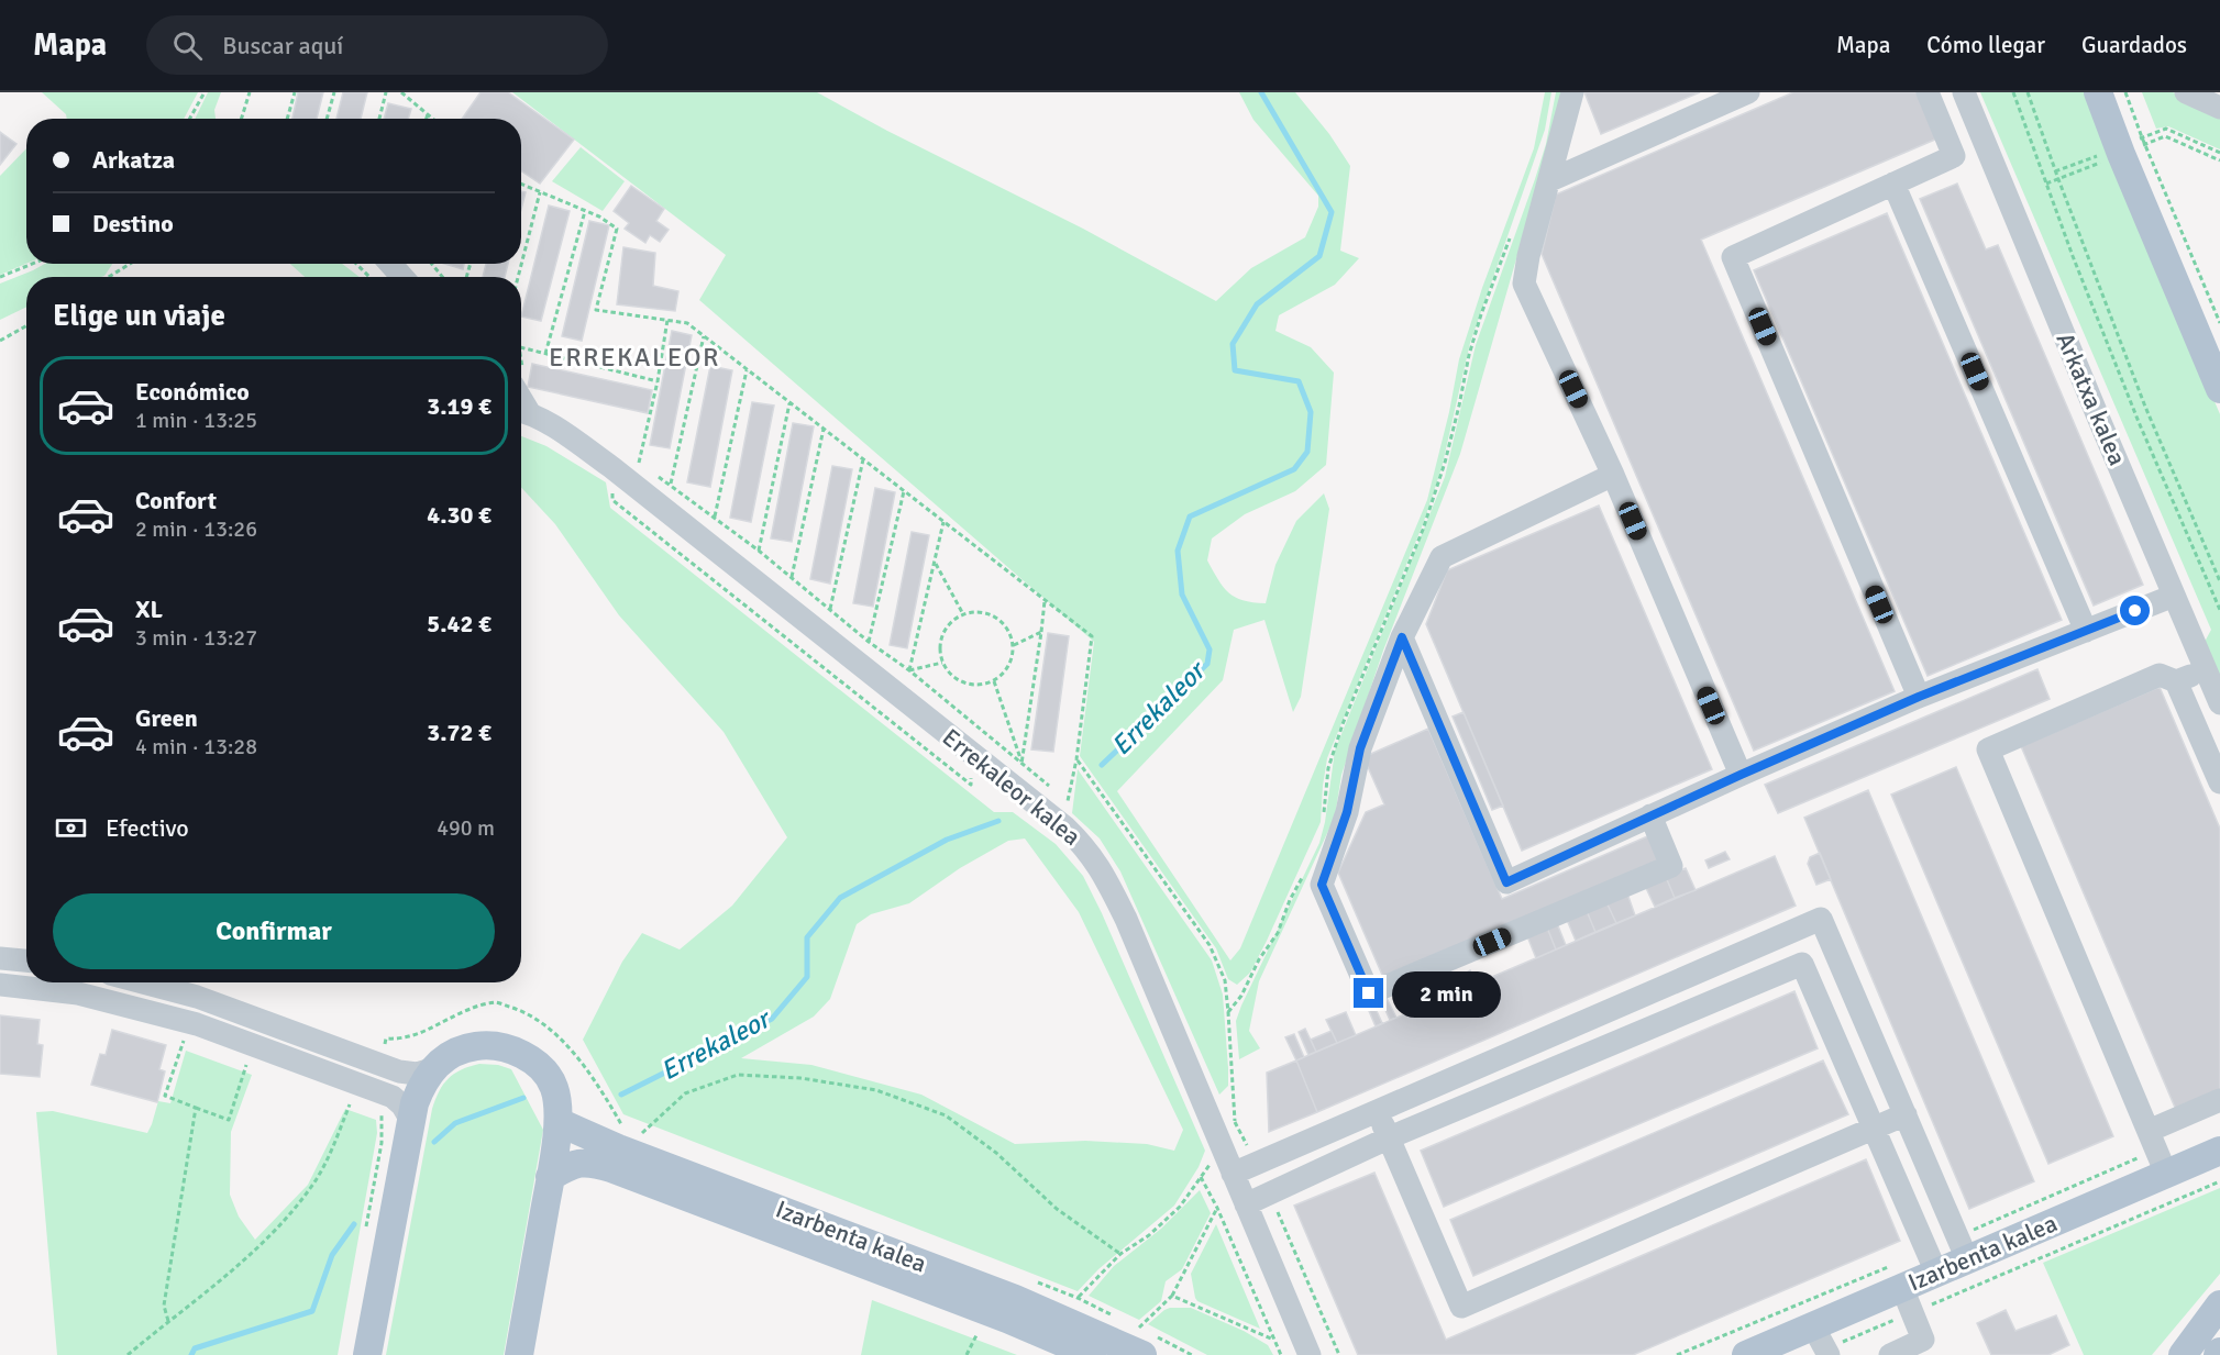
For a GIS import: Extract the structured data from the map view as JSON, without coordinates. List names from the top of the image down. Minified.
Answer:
{"streets":{"main road":["Izarbenta kalea"],"street":["Arkatxa kalea","Errekaleor kalea"]},"districts":["ERREKALEOR"],"water":["Errekaleor"],"page":{"header":"Mapa","search":"Buscar aquí","nav":["Mapa","Cómo llegar","Guardados"],"banner":["Arkatza","Destino"],"heading":"Elige un viaje","list":[{"name":"Económico","note":"1 min · 13:25","value":"3.19 €"},{"name":"Confort","note":"2 min · 13:26","value":"4.30 €"},{"name":"XL","note":"3 min · 13:27","value":"5.42 €"},{"name":"Green","note":"4 min · 13:28","value":"3.72 €"}],"pay":["Efectivo","490 m"],"buttons":"Confirmar","bubble":"2 min"}}
